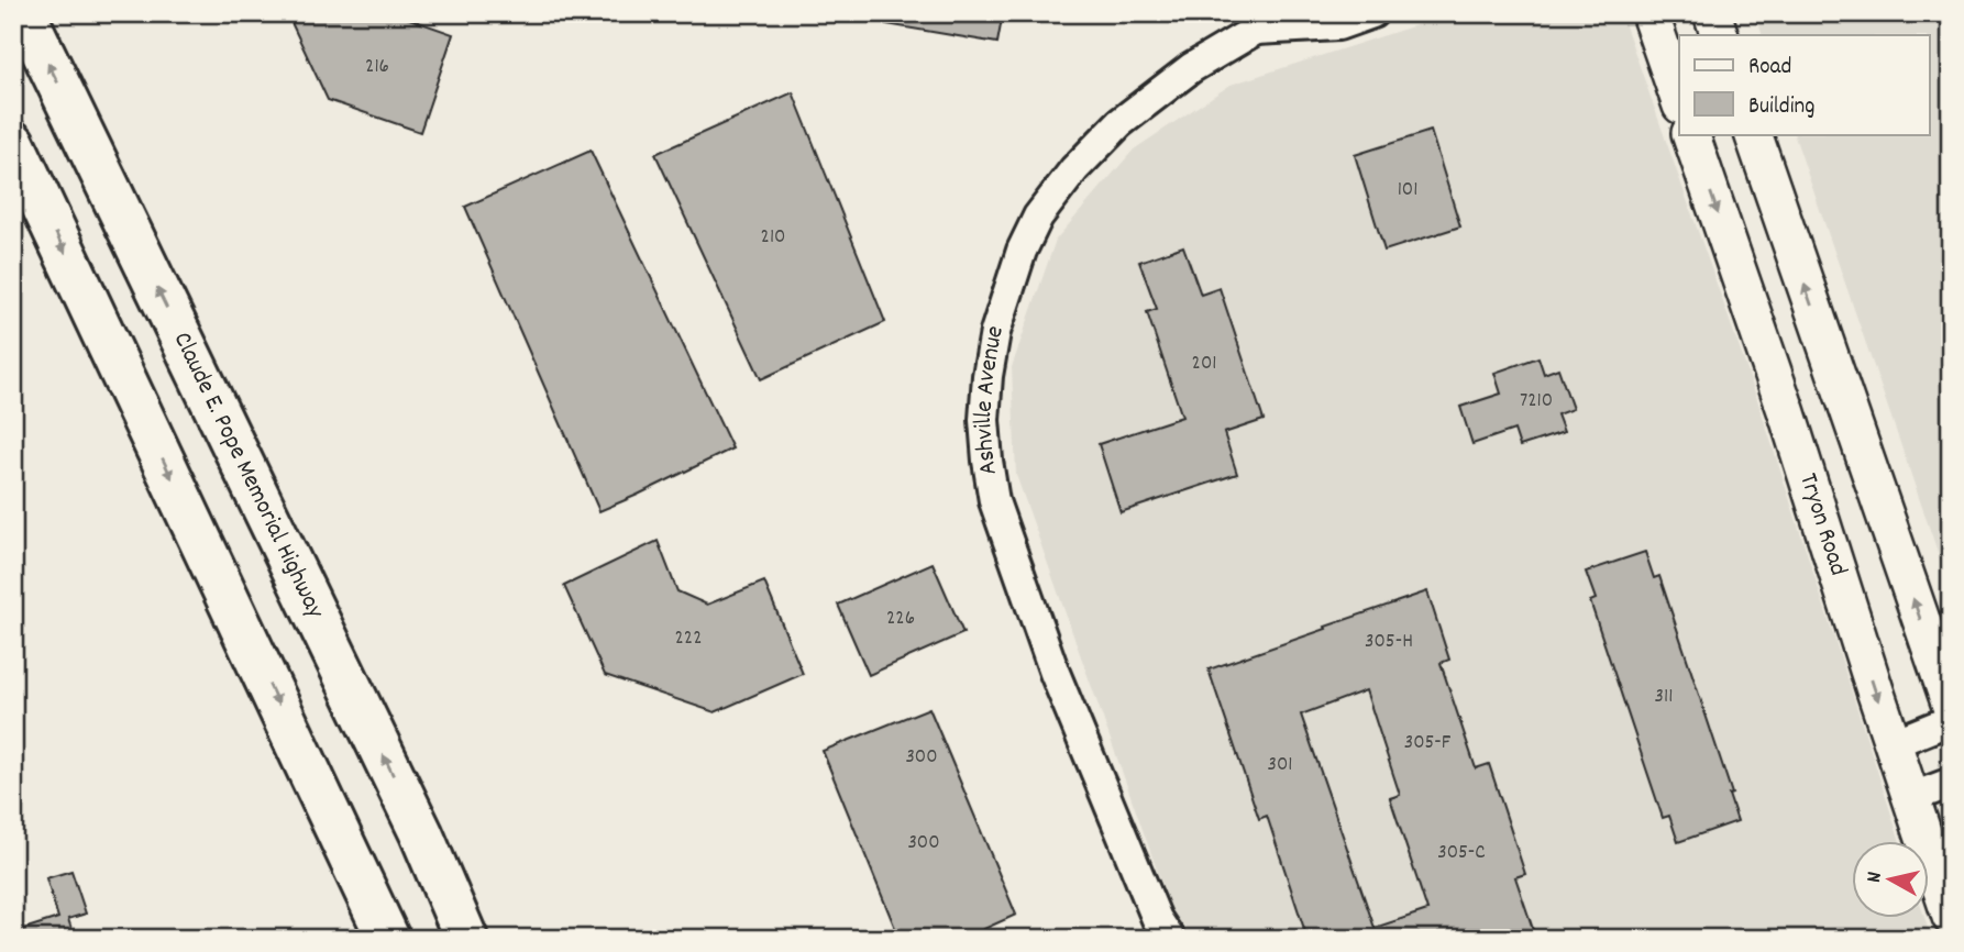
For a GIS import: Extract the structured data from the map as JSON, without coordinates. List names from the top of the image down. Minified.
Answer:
{"streets":{"highway":["Claude E. Pope Memorial Highway"],"main road":["Tryon Road"],"street":["Ashville Avenue"]},"house_numbers":["216","101","210","201","7210","226","222","305-H","311","305-F","300","301","300","305-C"],"legend":["Road","Building"],"north":"left"}
